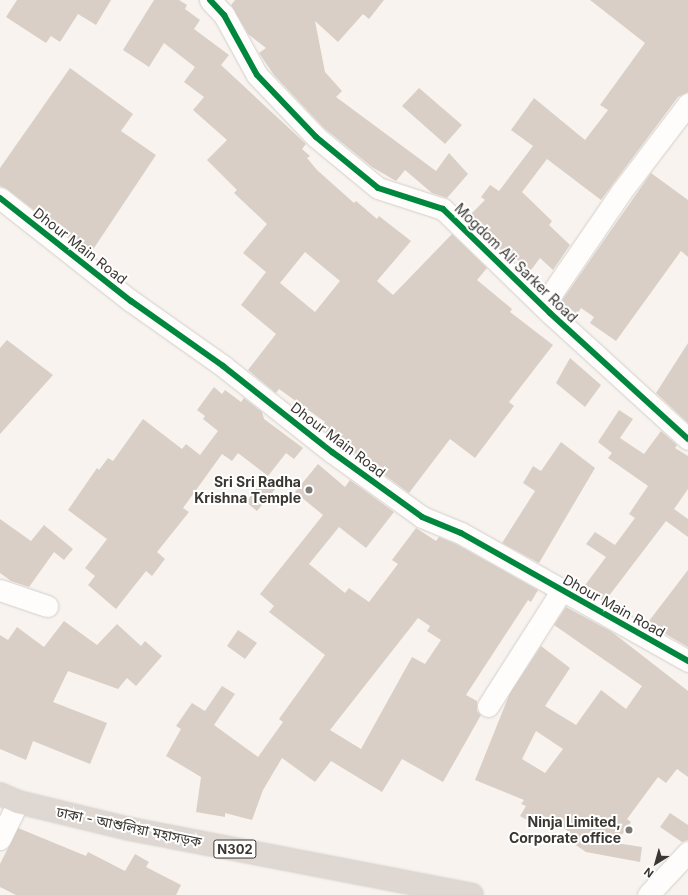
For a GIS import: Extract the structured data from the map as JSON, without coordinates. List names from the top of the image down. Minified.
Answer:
{"streets":{"highway":["ঢাকা - আশুলিয়া মহাসড়ক","N302"],"street":["Dhour Main Road","Mogdom Ali Sarker Road"]},"places":["Sri Sri Radha Krishna Temple","Ninja Limited, Corporate office"],"north":"bottom left"}
